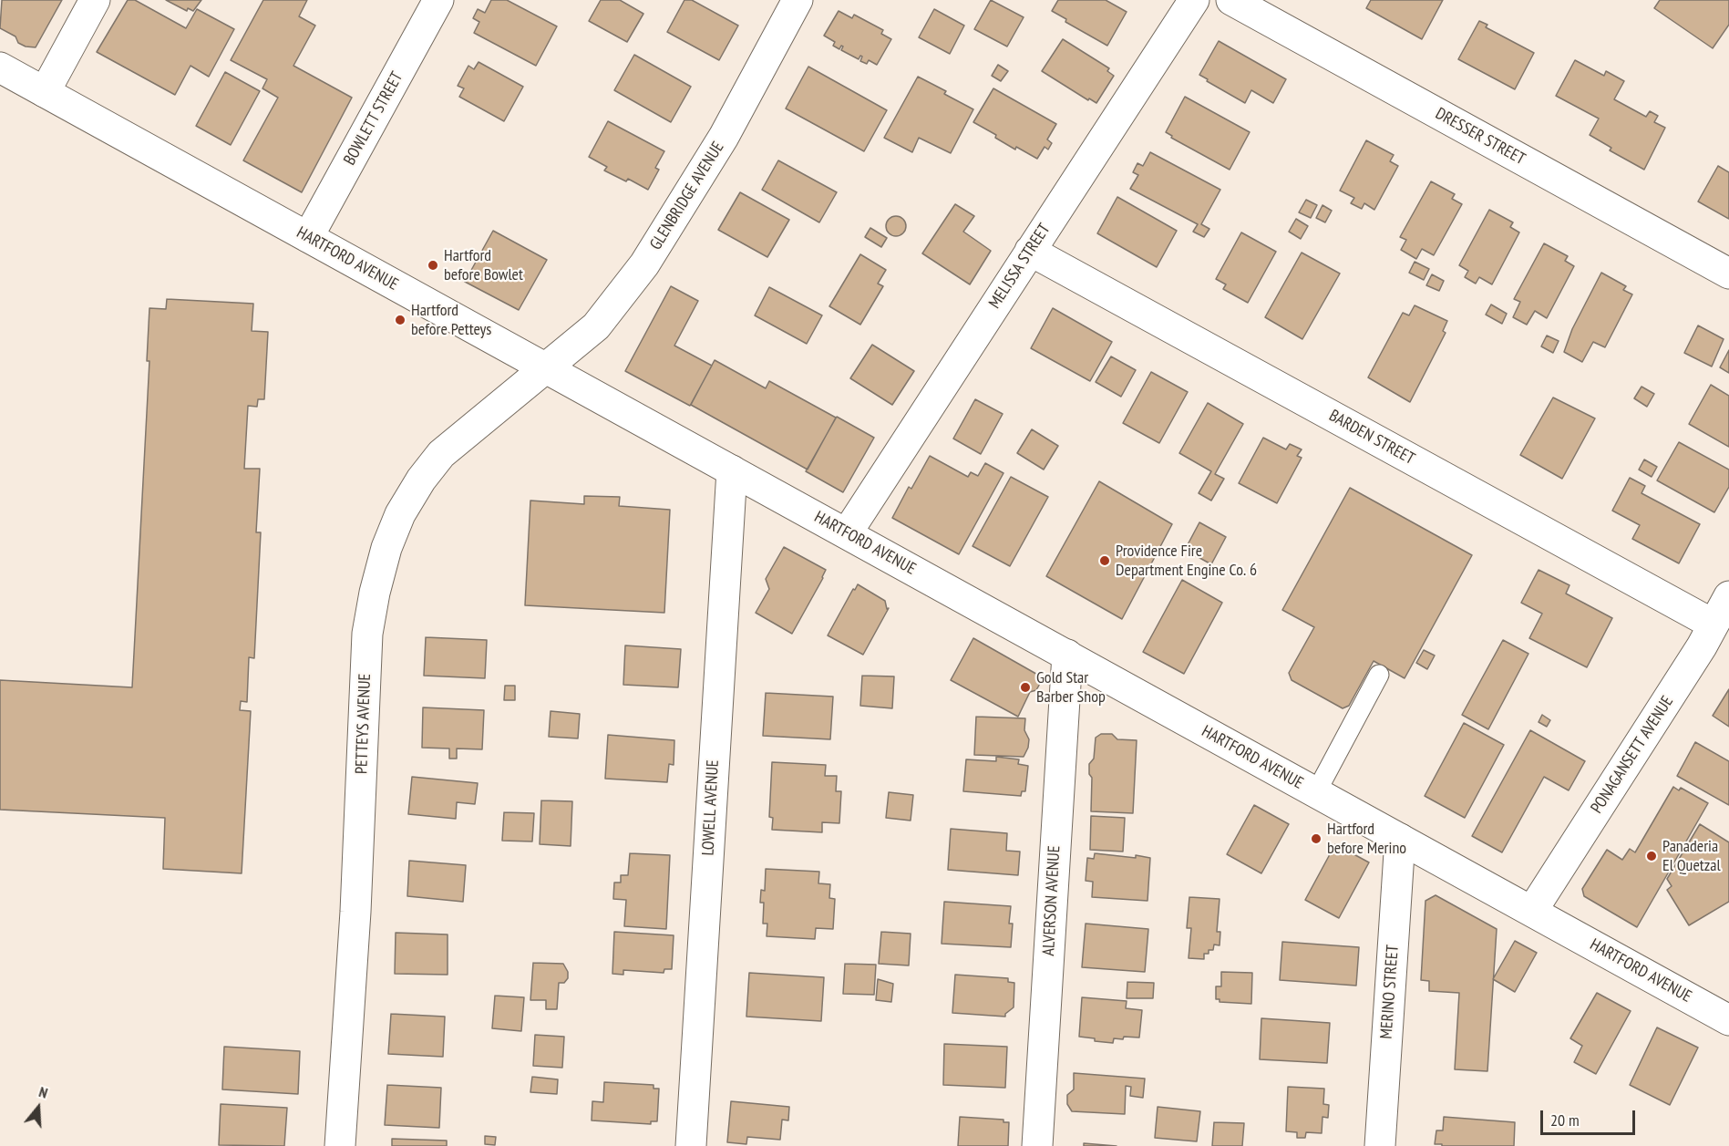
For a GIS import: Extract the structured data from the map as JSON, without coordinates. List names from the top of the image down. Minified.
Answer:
{"streets":{"street":["BOWLETT STREET","DRESSER STREET","GLENBRIDGE AVENUE","HARTFORD AVENUE","MELISSA STREET","BARDEN STREET","PETTEYS AVENUE","PONAGANSETT AVENUE","LOWELL AVENUE","ALVERSON AVENUE","MERINO STREET"]},"crossings":[["BOWLETT STREET","HARTFORD AVENUE"],["GLENBRIDGE AVENUE","HARTFORD AVENUE"],["GLENBRIDGE AVENUE","PETTEYS AVENUE"],["HARTFORD AVENUE","MELISSA STREET"],["HARTFORD AVENUE","PETTEYS AVENUE"],["HARTFORD AVENUE","PONAGANSETT AVENUE"],["HARTFORD AVENUE","LOWELL AVENUE"],["HARTFORD AVENUE","ALVERSON AVENUE"],["HARTFORD AVENUE","MERINO STREET"],["MELISSA STREET","BARDEN STREET"],["BARDEN STREET","PONAGANSETT AVENUE"]],"places":["Hartford before Bowlet","Hartford before Petteys","Providence Fire Department Engine Co. 6","Gold Star Barber Shop","Hartford before Merino","Panaderia El Quetzal"],"scale_bar":"20 m","north":"top"}
